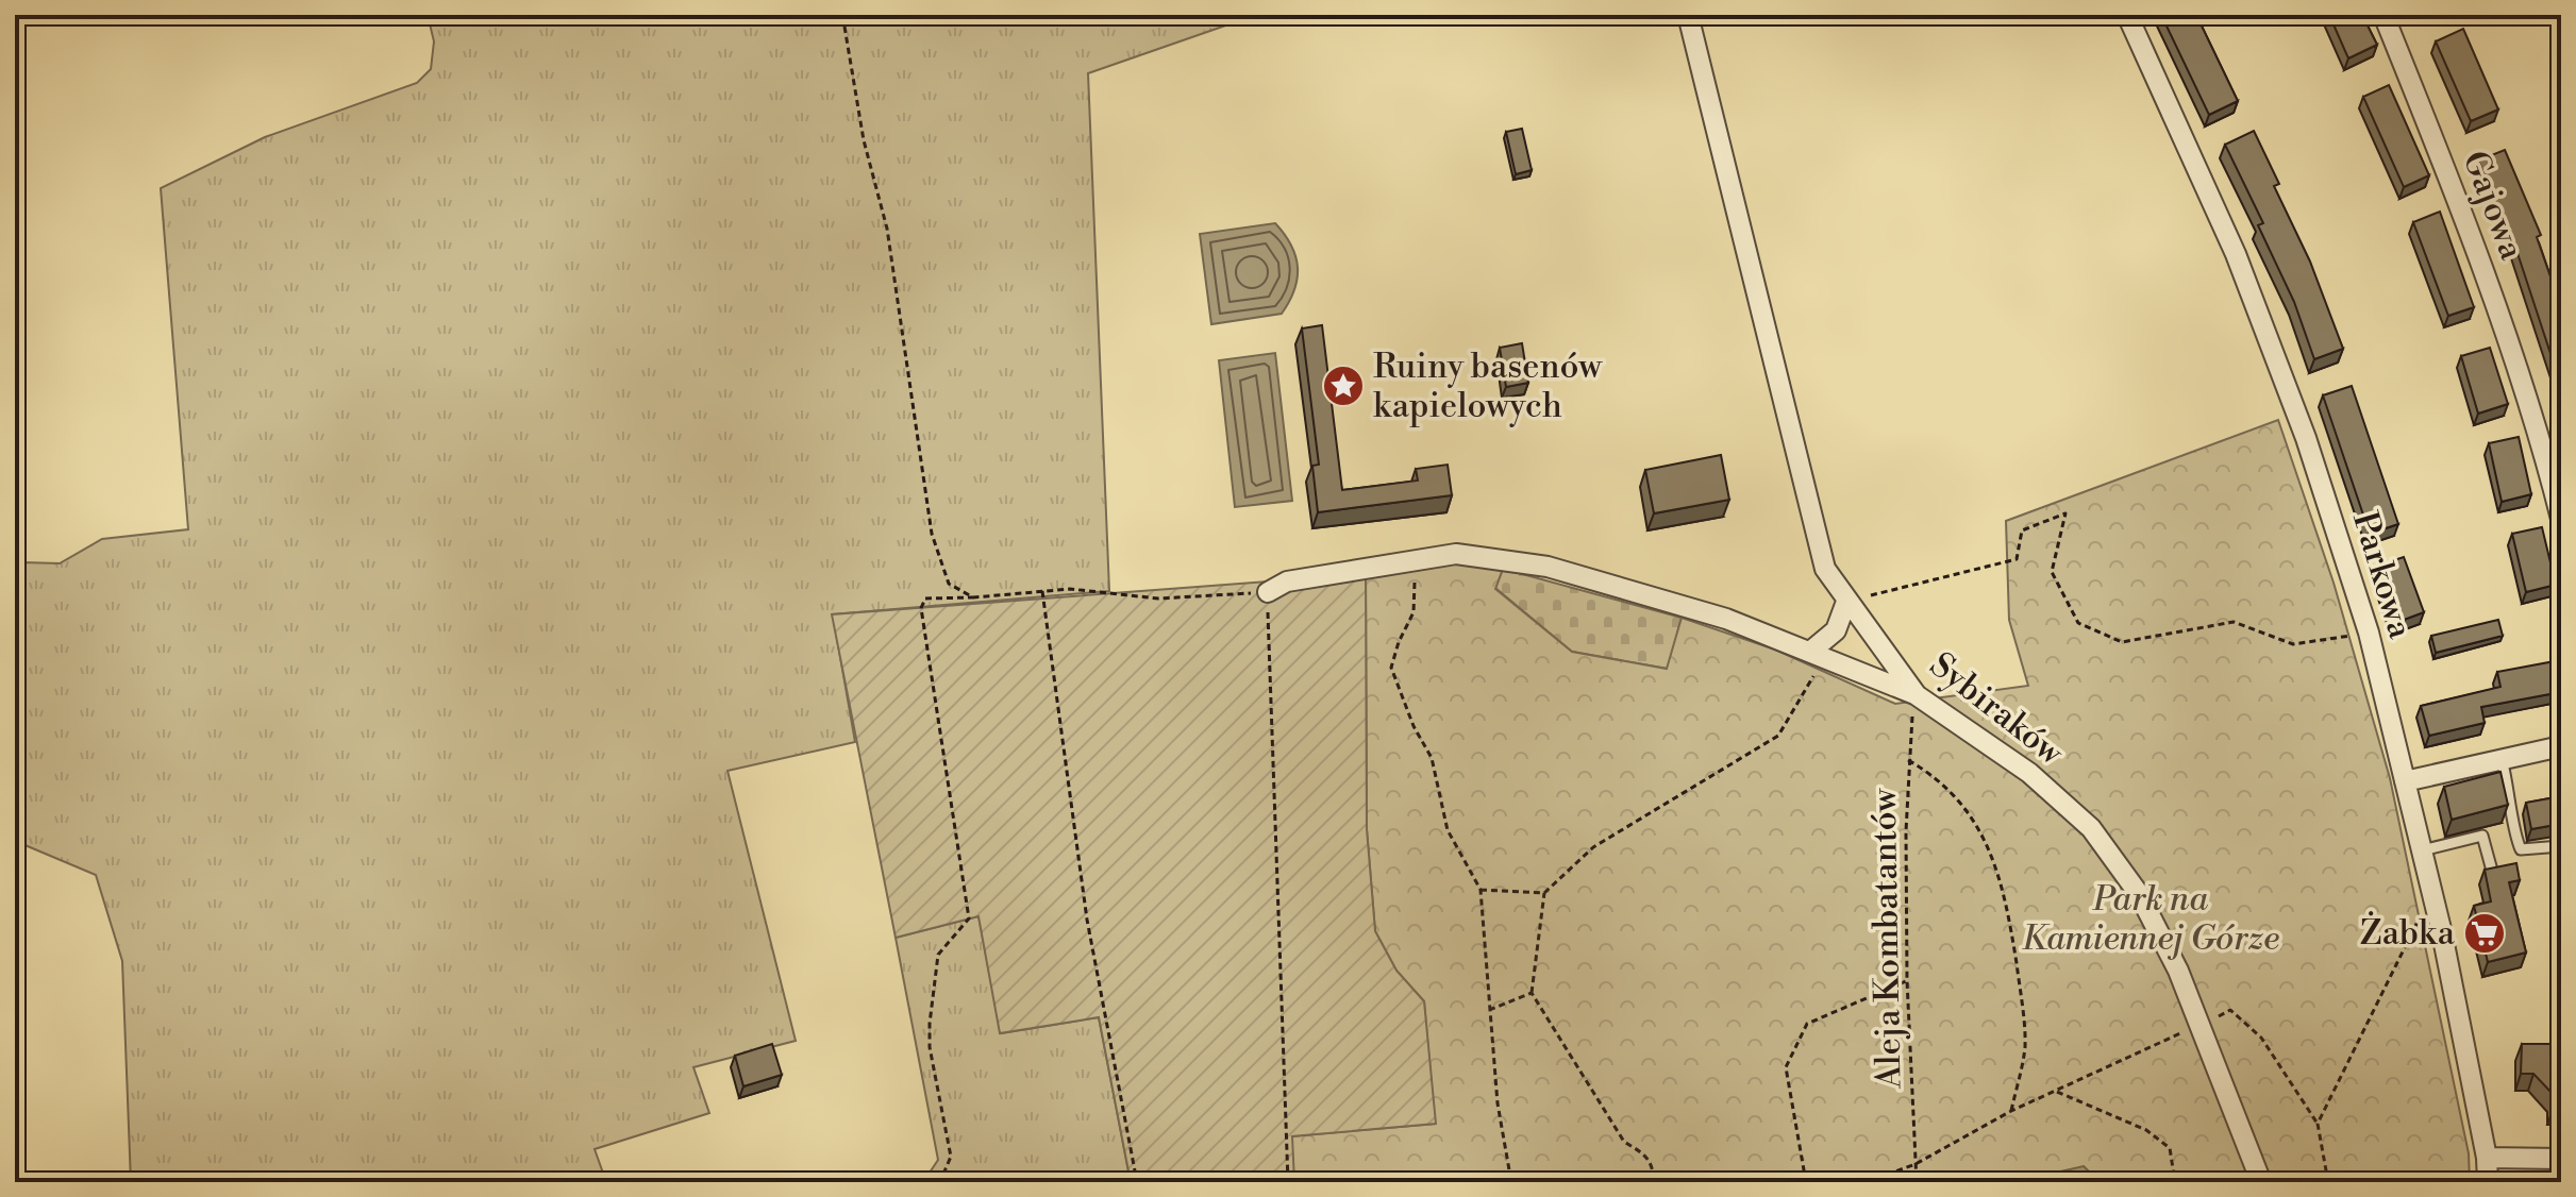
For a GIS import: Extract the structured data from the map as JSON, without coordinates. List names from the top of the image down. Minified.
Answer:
{"streets":{"street":["Gajowa","Parkowa","Sybiraków"],"path":["Aleja Kombatantów"]},"crossings":[["Sybiraków","Aleja Kombatantów"]],"parks":["Park na Kamiennej Górze"],"places":{"place":["Ruiny basenów kapielowych"],"supermarket":["Żabka"]}}
